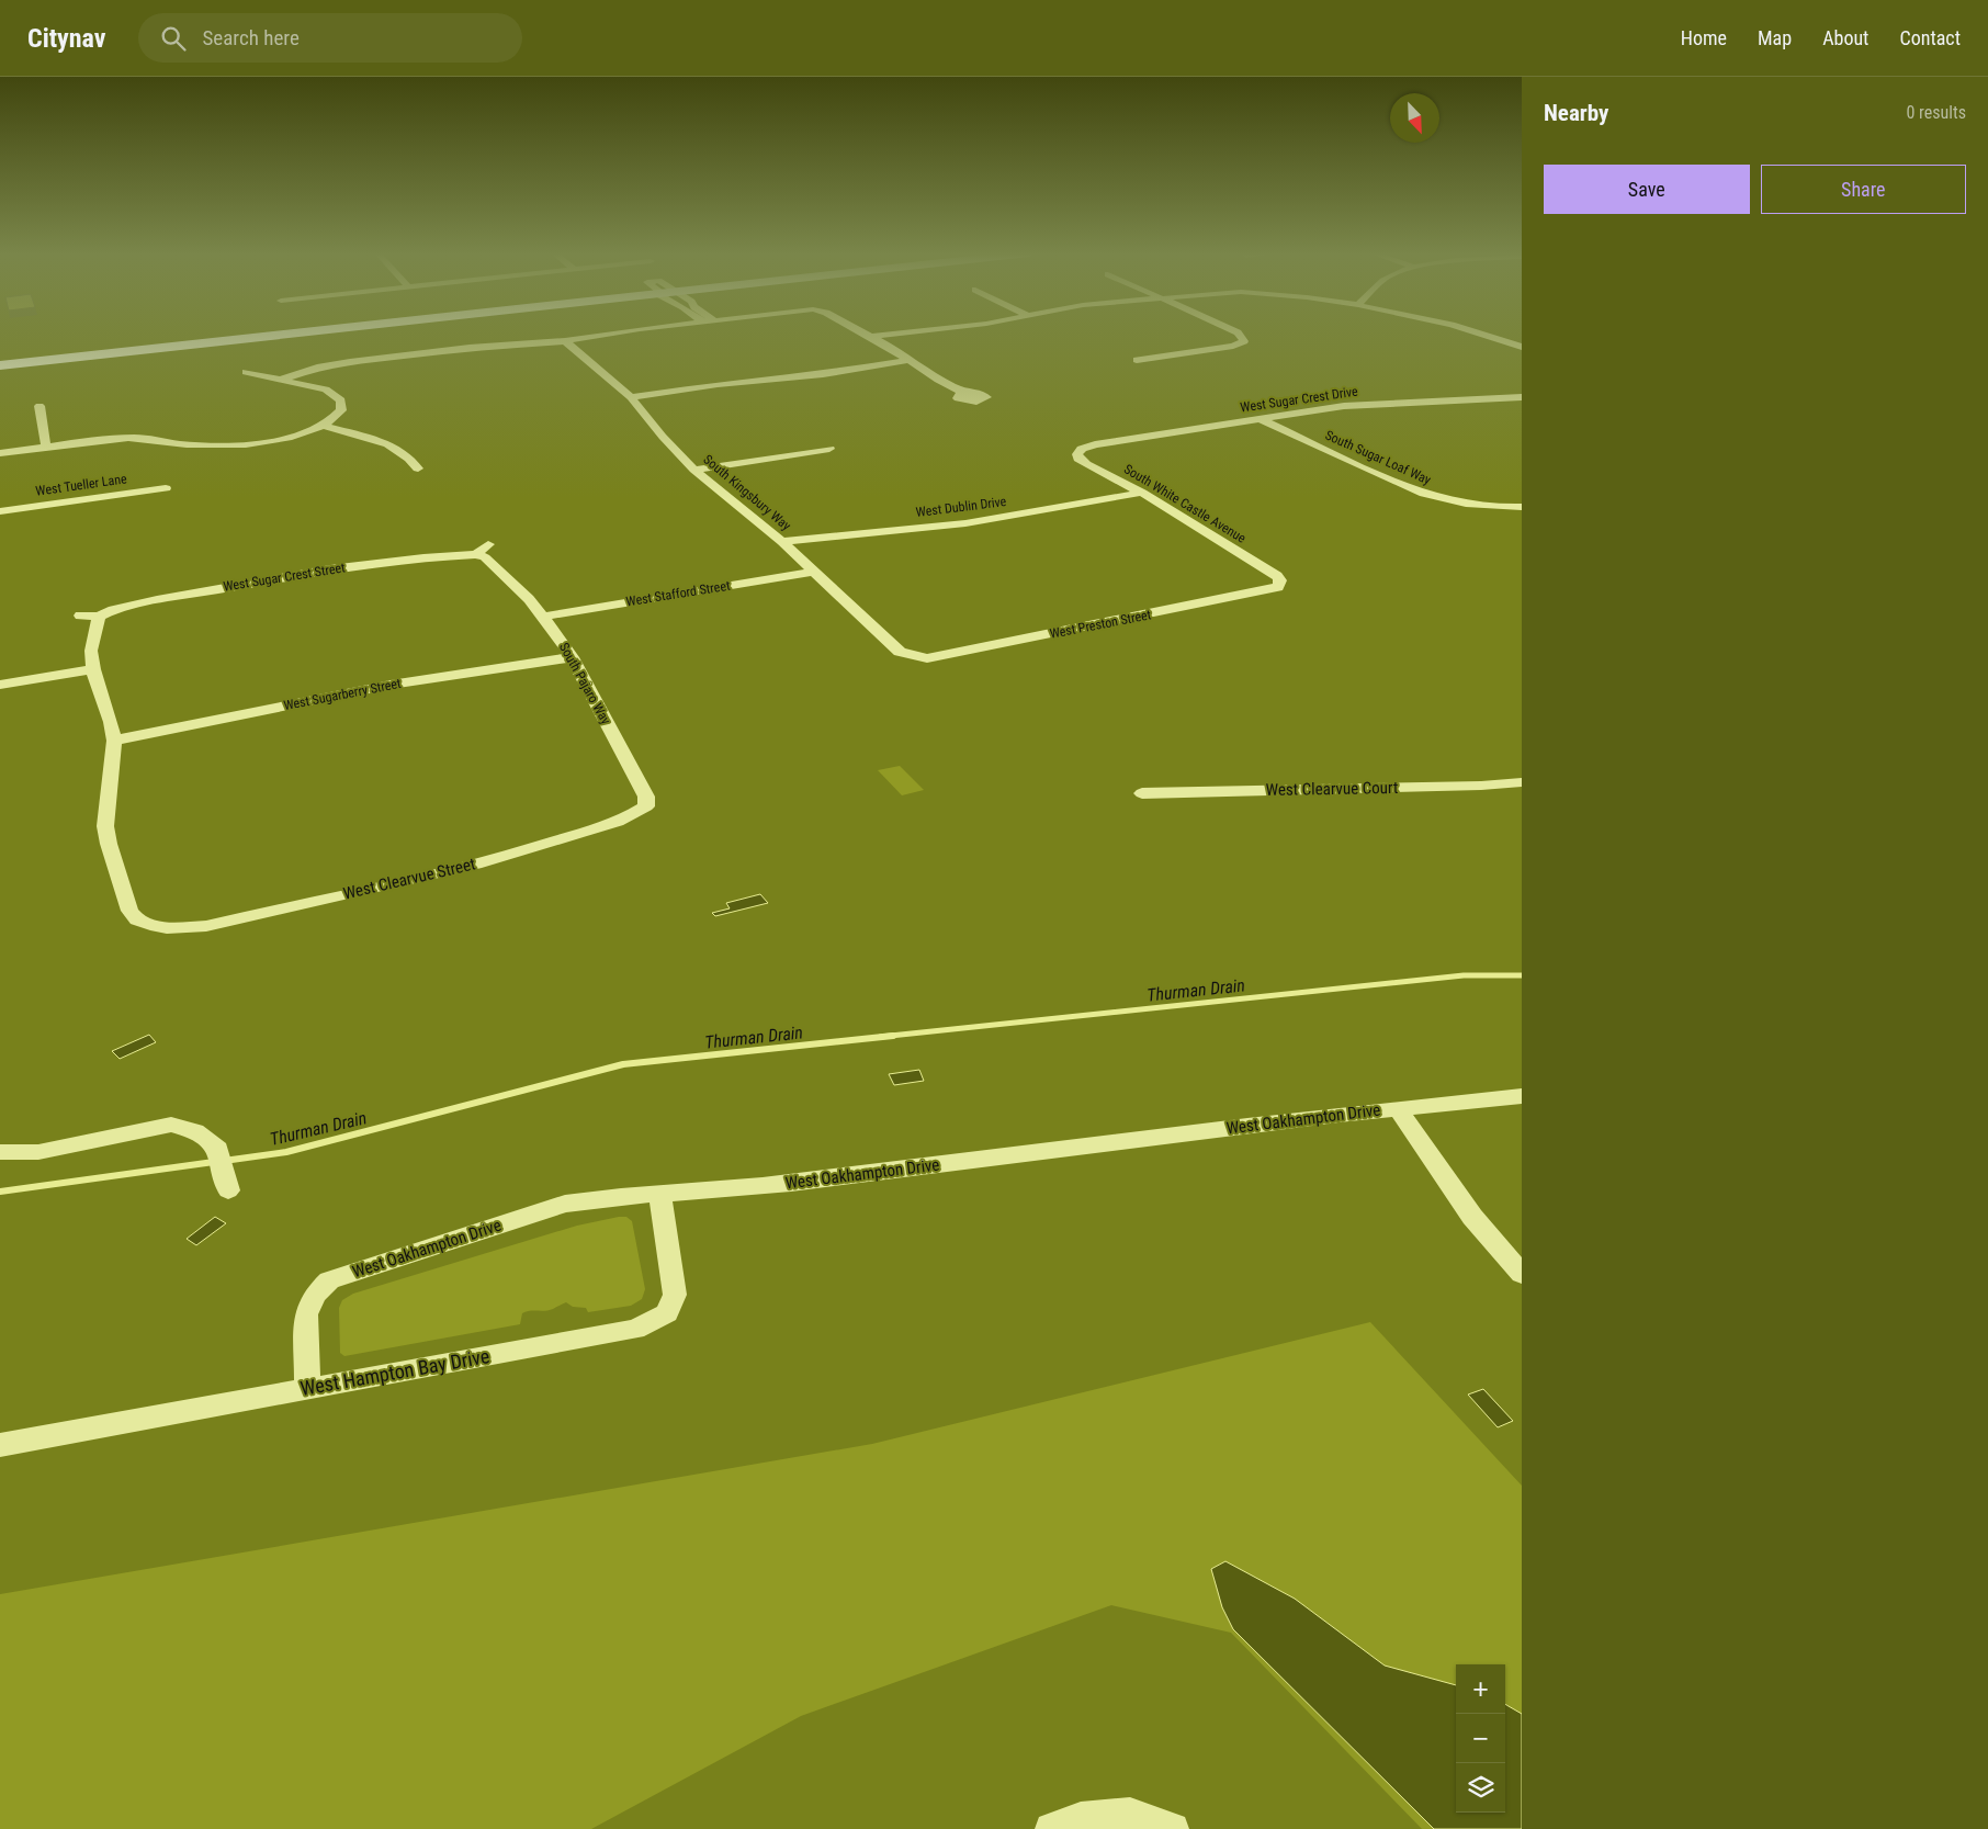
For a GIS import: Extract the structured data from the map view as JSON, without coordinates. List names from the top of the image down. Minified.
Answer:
{"streets":{"street":["West Sugar Crest Drive","South Sugar Loaf Way","West Tueller Lane","South Kingsbury Way","South White Castle Avenue","West Dublin Drive","West Sugar Crest Street","West Stafford Street","West Preston Street","South Pajaro Way","West Sugarberry Street","West Clearvue Court","West Clearvue Street","West Oakhampton Drive","West Hampton Bay Drive"]},"crossings":[["West Sugar Crest Drive","South Sugar Loaf Way"],["West Sugar Crest Drive","South White Castle Avenue"],["South Kingsbury Way","West Dublin Drive"],["South Kingsbury Way","West Stafford Street"],["South Kingsbury Way","West Preston Street"],["South White Castle Avenue","West Dublin Drive"],["South White Castle Avenue","West Preston Street"],["West Sugar Crest Street","South Pajaro Way"],["West Stafford Street","South Pajaro Way"],["South Pajaro Way","West Sugarberry Street"],["South Pajaro Way","West Clearvue Street"],["West Sugarberry Street","West Clearvue Street"],["West Oakhampton Drive","West Hampton Bay Drive"]],"water":["Thurman Drain"],"north":"bottom right","page":{"header":"Citynav","search":"Search here","nav":["Home","Map","About","Contact"],"heading":["Nearby","0 results"],"buttons":["Save","Share"],"map_buttons":["+","−"]}}
